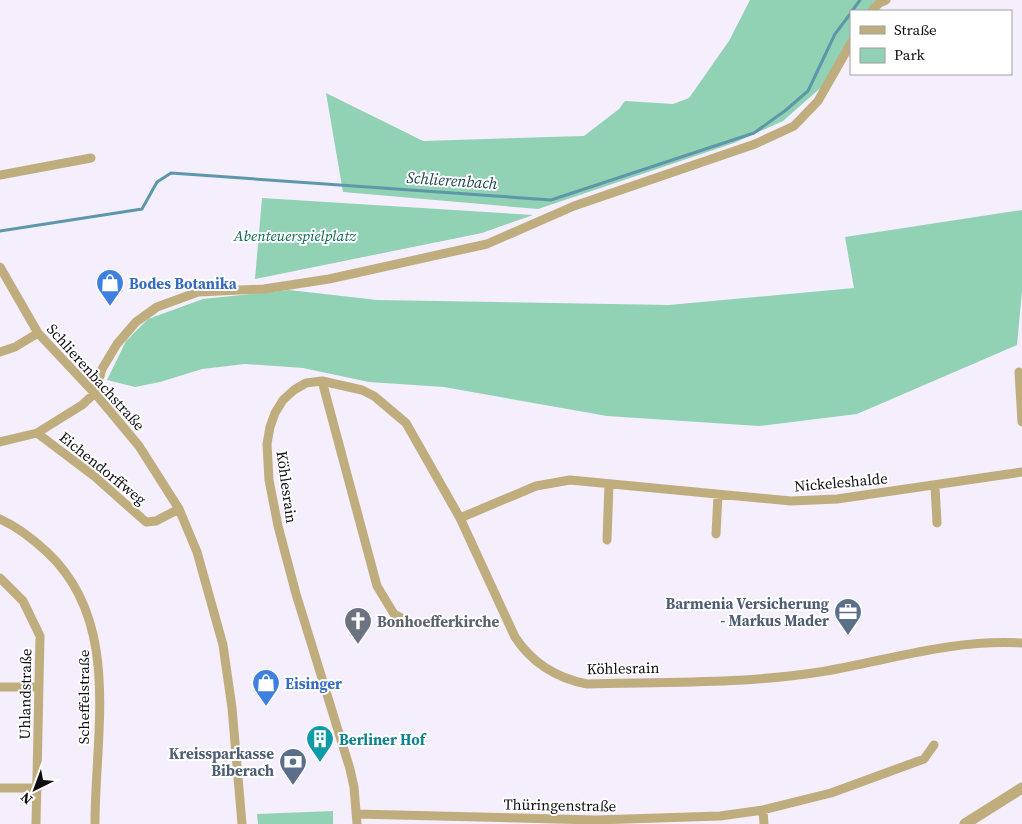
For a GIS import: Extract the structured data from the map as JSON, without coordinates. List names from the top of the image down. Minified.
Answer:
{"streets":{"street":["Schlierenbachstraße","Eichendorffweg","Nickeleshalde","Köhlesrain","Uhlandstraße","Scheffelstraße","Thüringenstraße"]},"crossings":[["Schlierenbachstraße","Eichendorffweg"],["Nickeleshalde","Köhlesrain"],["Köhlesrain","Thüringenstraße"]],"water":["Schlierenbach"],"parks":["Abenteuerspielplatz"],"places":{"shop":["Bodes Botanika","Eisinger"],"office":["Barmenia Versicherung - Markus Mader"],"church":["Bonhoefferkirche"],"building":["Berliner Hof"],"bank":["Kreissparkasse Biberach"]},"legend":["Straße","Park"],"north":"bottom left"}
